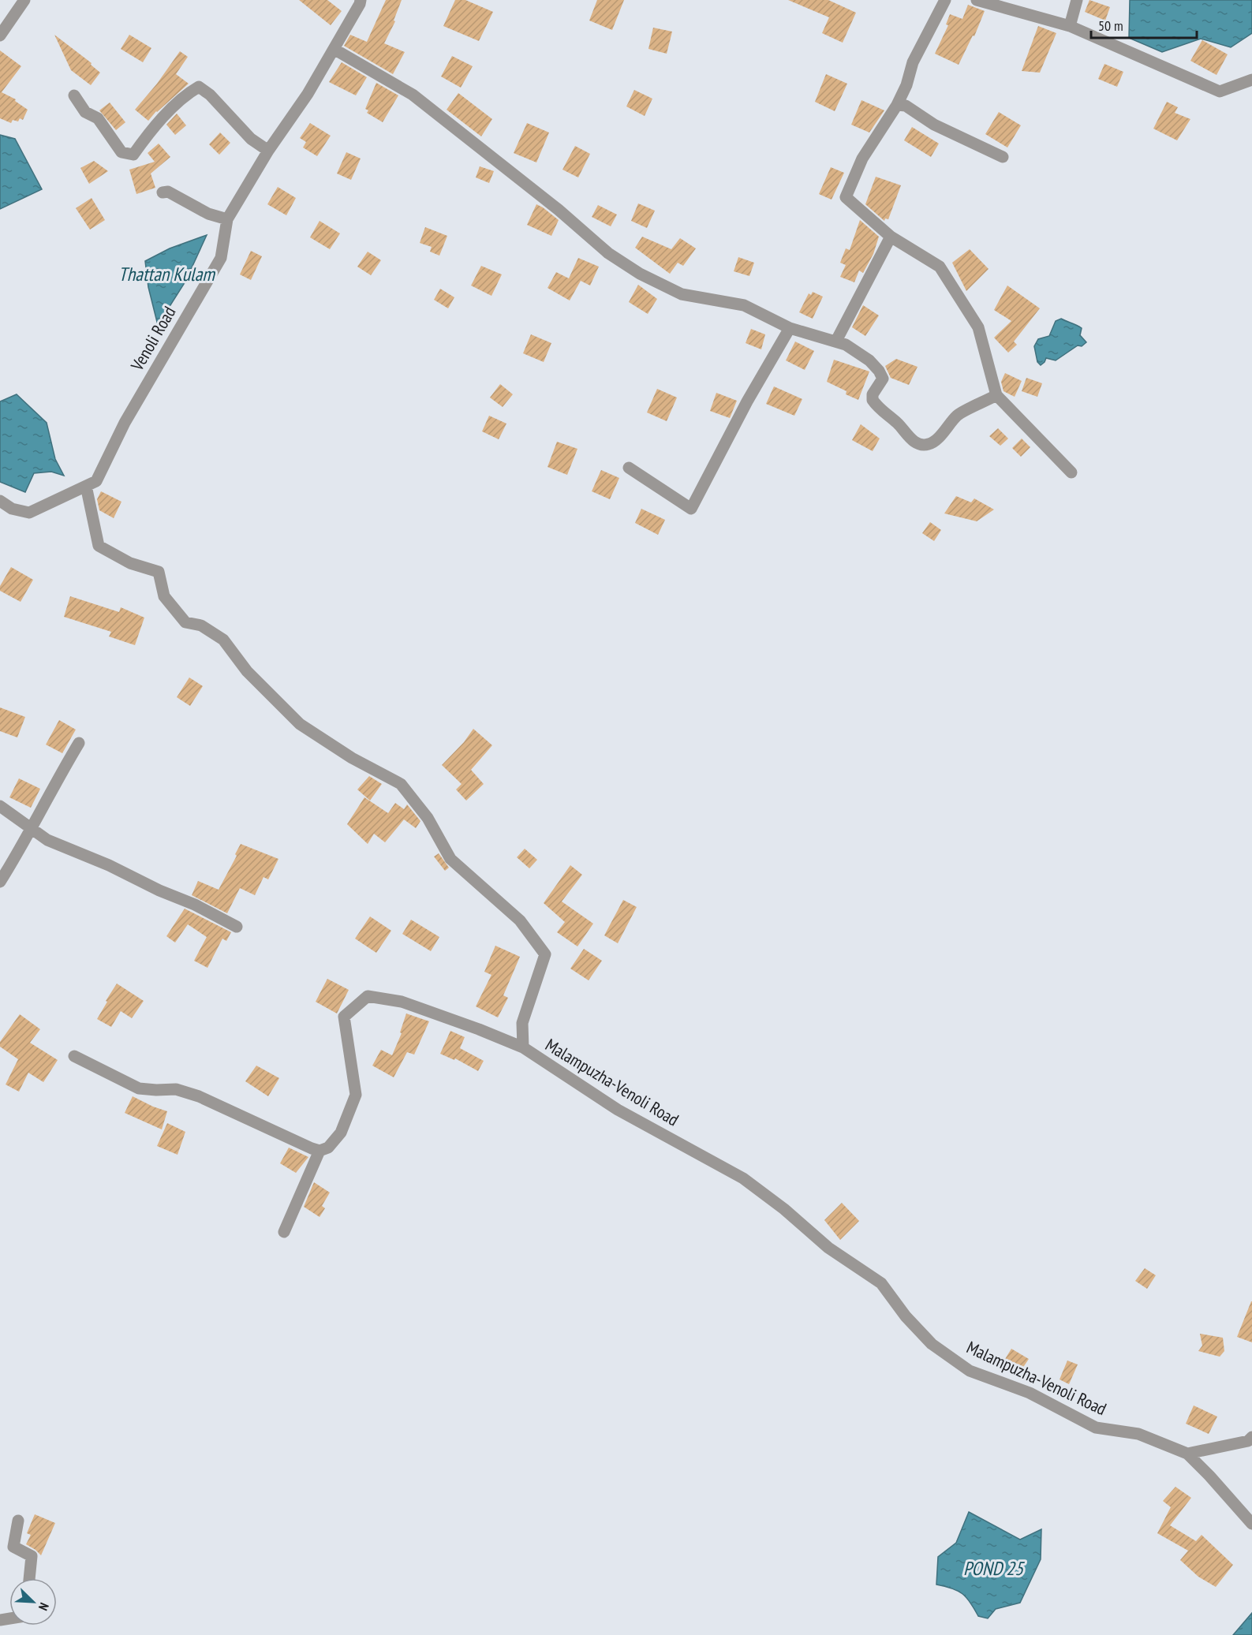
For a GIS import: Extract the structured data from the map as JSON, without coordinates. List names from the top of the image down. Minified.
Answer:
{"streets":{"street":["Venoli Road","Malampuzha-Venoli Road"]},"crossings":[["Venoli Road","Malampuzha-Venoli Road"]],"water":["Thattan Kulam","POND 25"],"scale_bar":"50 m","north":"bottom right"}
